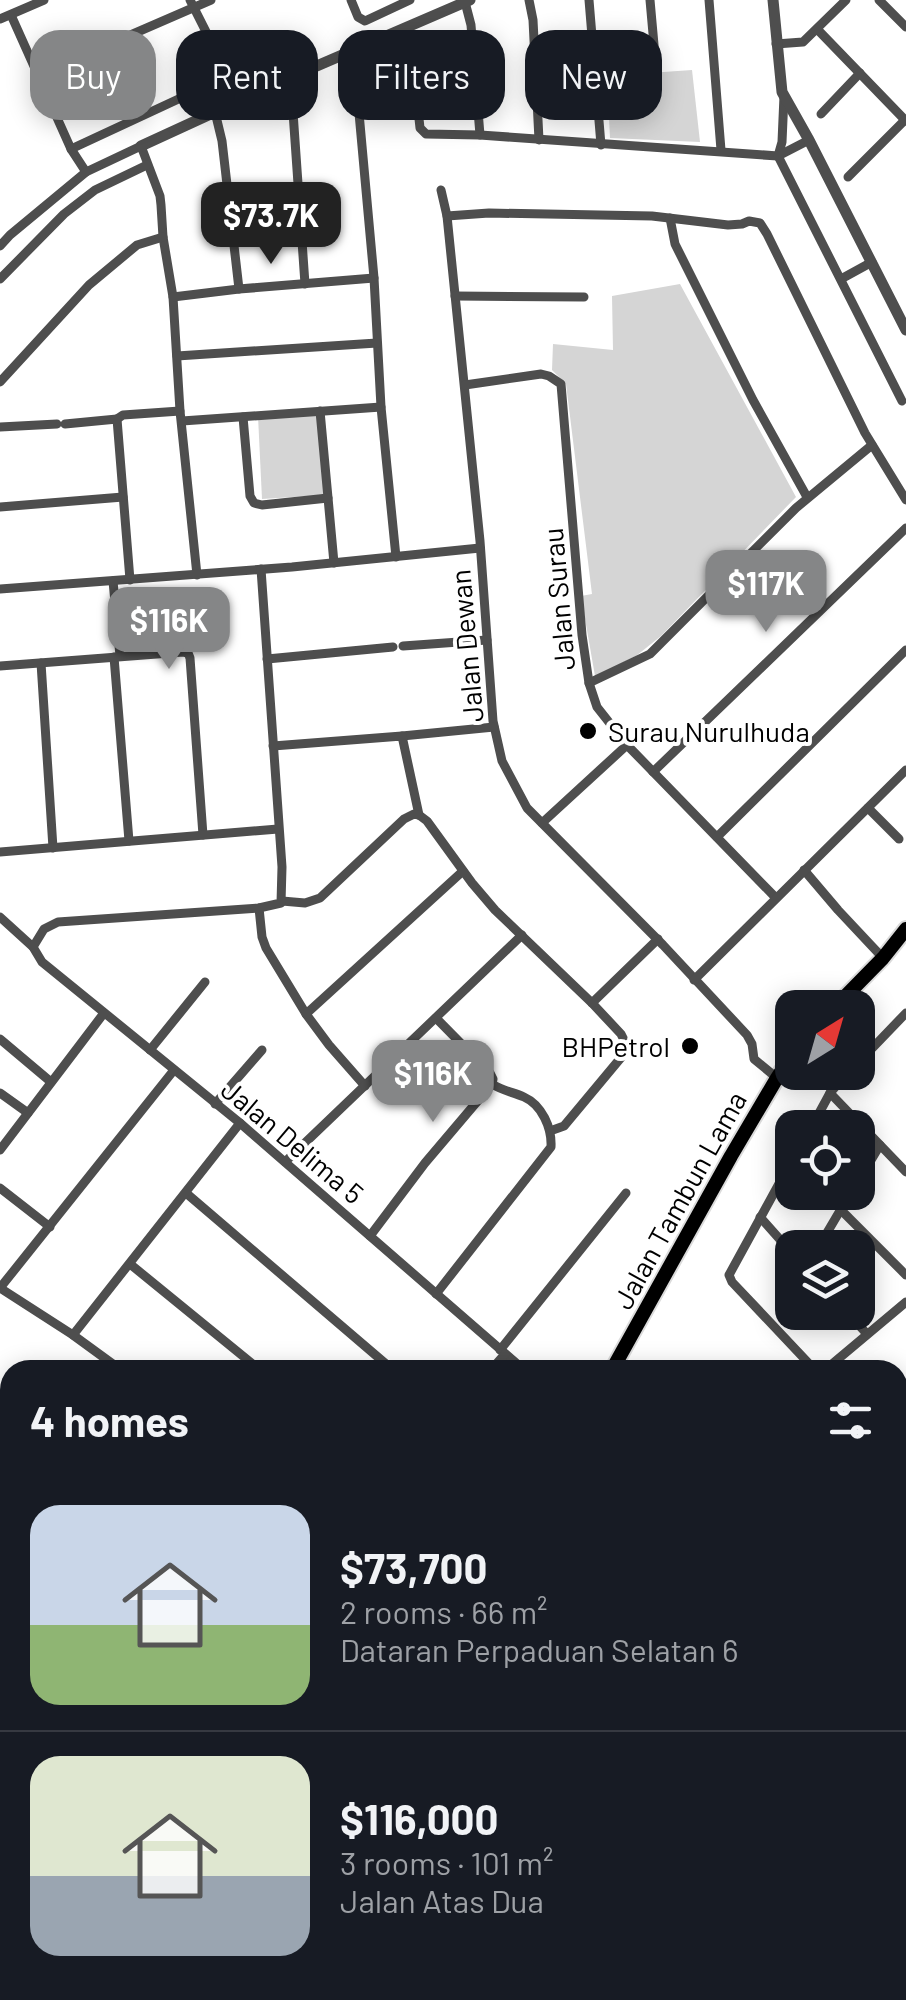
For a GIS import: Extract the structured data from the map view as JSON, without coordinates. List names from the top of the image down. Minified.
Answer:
{"streets":{"main road":["Jalan Tambun Lama"],"street":["Jalan Surau","Jalan Dewan","Jalan Delima 5"]},"crossings":[["Jalan Surau","Jalan Dewan"]],"places":["Surau Nurulhuda","BHPetrol"],"north":"top right","page":{"chip":["Buy","Rent","Filters","New"],"price":["$73.7K","$117K","$116K","$116K"],"heading":"4 homes","list":[{"name":"$73,700","note":"2 rooms · 66 m² · Dataran Perpaduan Selatan 6"},{"name":"$116,000","note":"3 rooms · 101 m² · Jalan Atas Dua"}]}}
